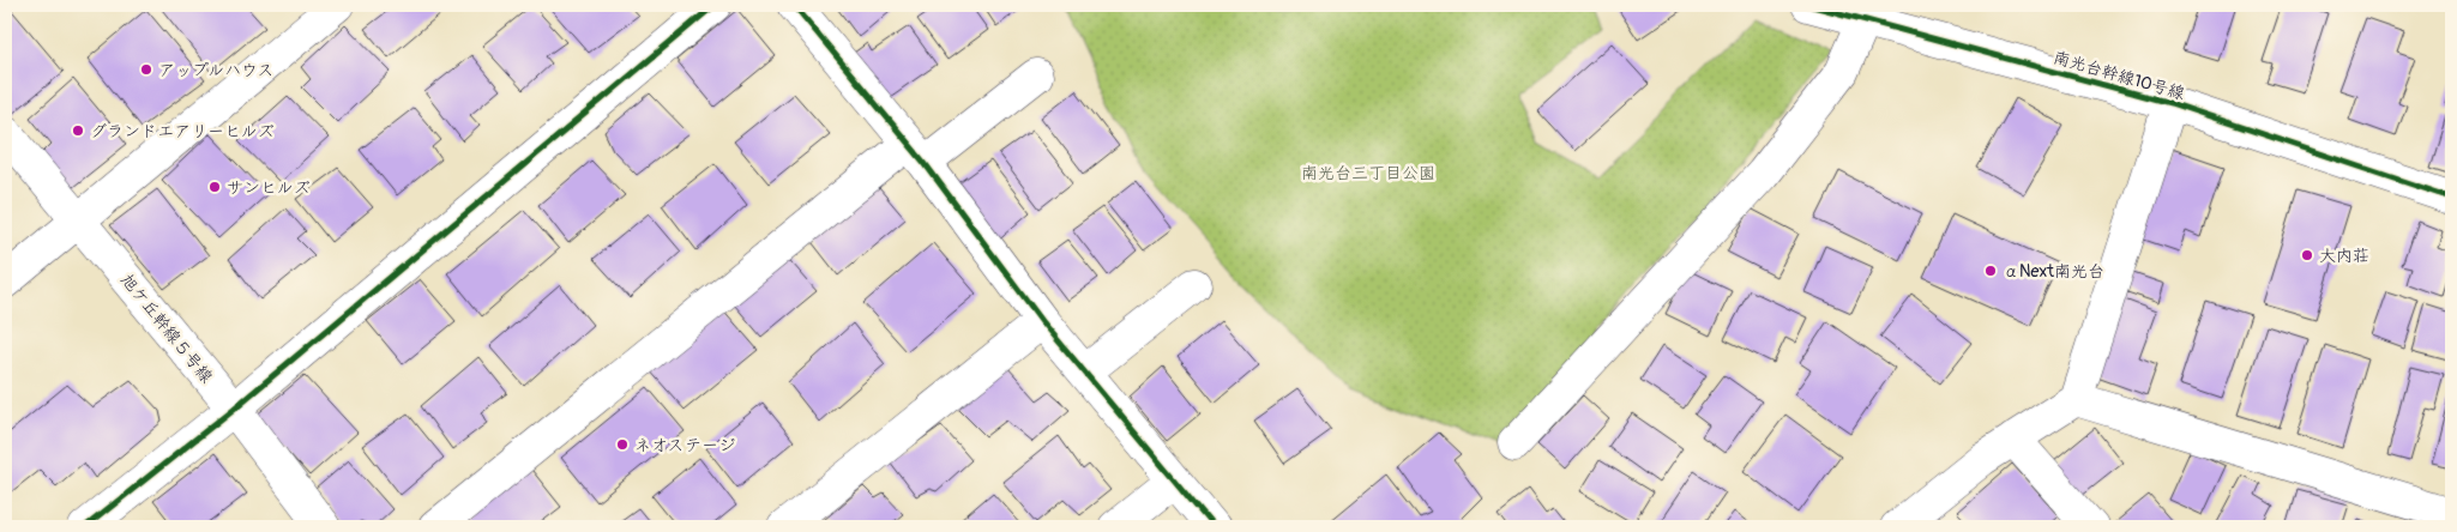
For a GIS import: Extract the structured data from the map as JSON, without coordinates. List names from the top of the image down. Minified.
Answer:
{"streets":{"street":["南光台幹線10号線","旭ケ丘幹線５号線"]},"parks":["南光台三丁目公園"],"places":["アップルハウス","グランドエアリーヒルズ","サンヒルズ","大内荘","αNext南光台","ネオステージ"]}
